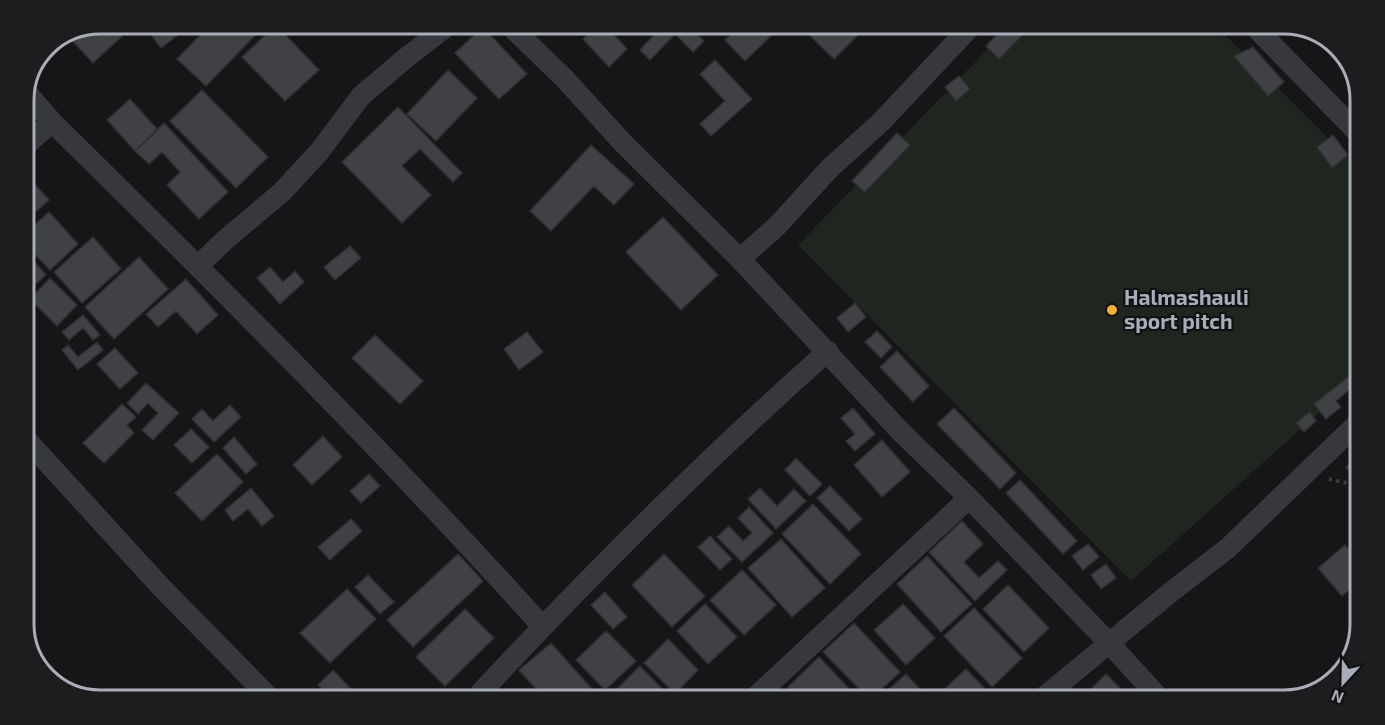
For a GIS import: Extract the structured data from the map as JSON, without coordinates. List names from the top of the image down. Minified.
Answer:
{"places":["Halmashauli sport pitch"],"north":"bottom"}
